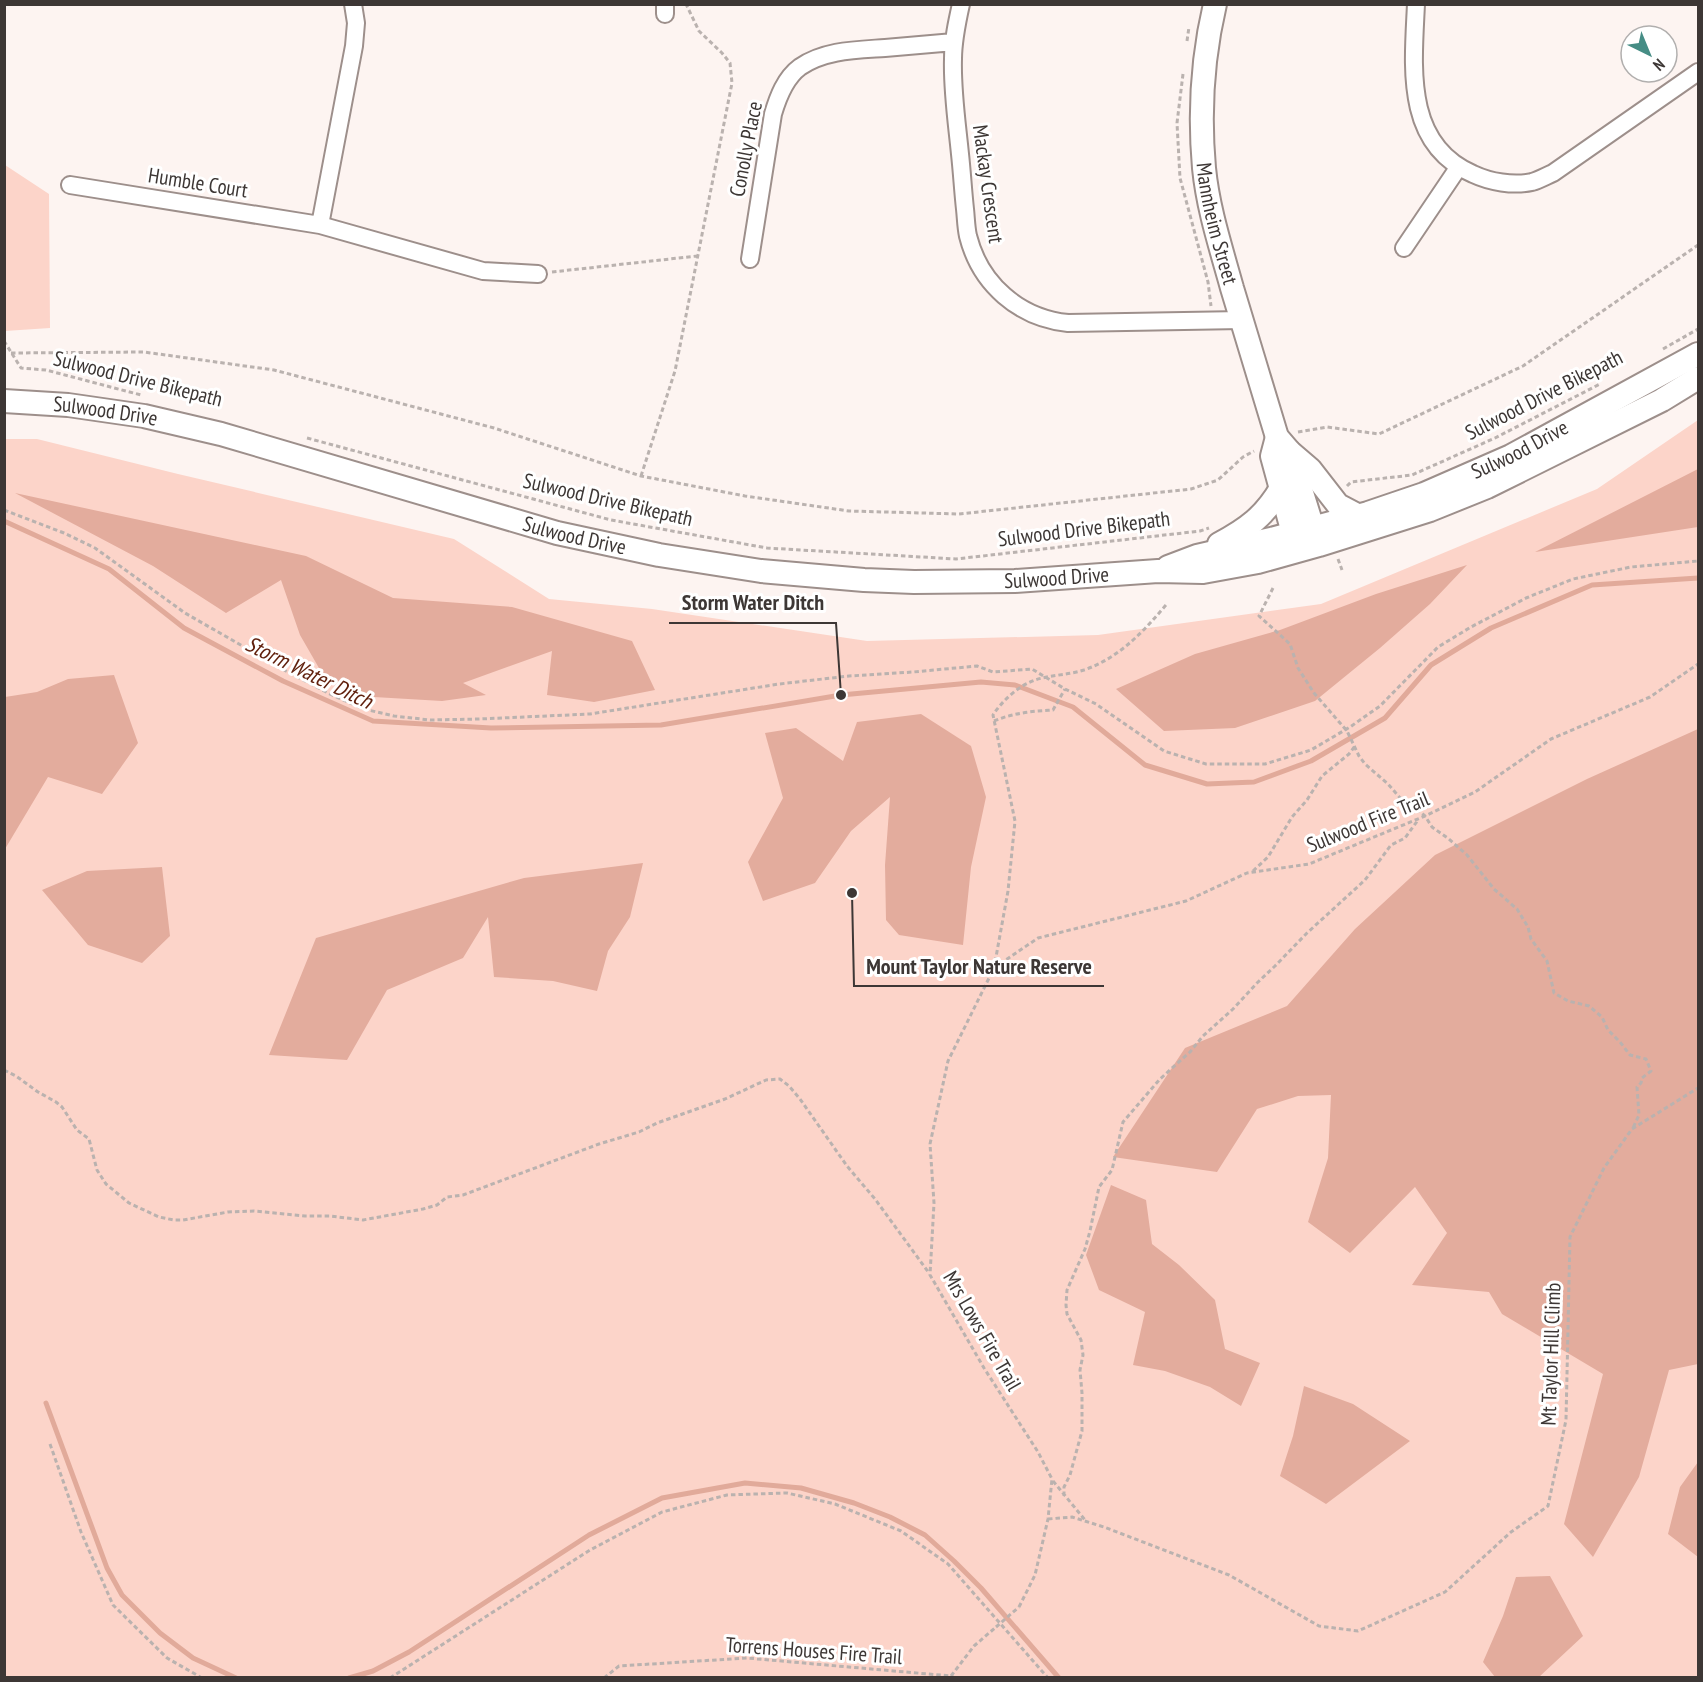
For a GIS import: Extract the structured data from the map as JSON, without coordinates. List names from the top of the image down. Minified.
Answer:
{"streets":{"main road":["Mannheim Street","Sulwood Drive"],"street":["Conolly Place","Humble Court","Mackay Crescent"],"path":["Sulwood Drive Bikepath","Sulwood Fire Trail","Mrs Lows Fire Trail","Mt Taylor Hill Climb","Torrens Houses Fire Trail"]},"crossings":[["Conolly Place","Mackay Crescent"],["Mackay Crescent","Mannheim Street"],["Mannheim Street","Sulwood Drive"],["Sulwood Fire Trail","Mrs Lows Fire Trail"],["Mrs Lows Fire Trail","Mt Taylor Hill Climb"]],"water":["Storm Water Ditch"],"places":["Storm Water Ditch","Mount Taylor Nature Reserve"],"north":"bottom right"}
